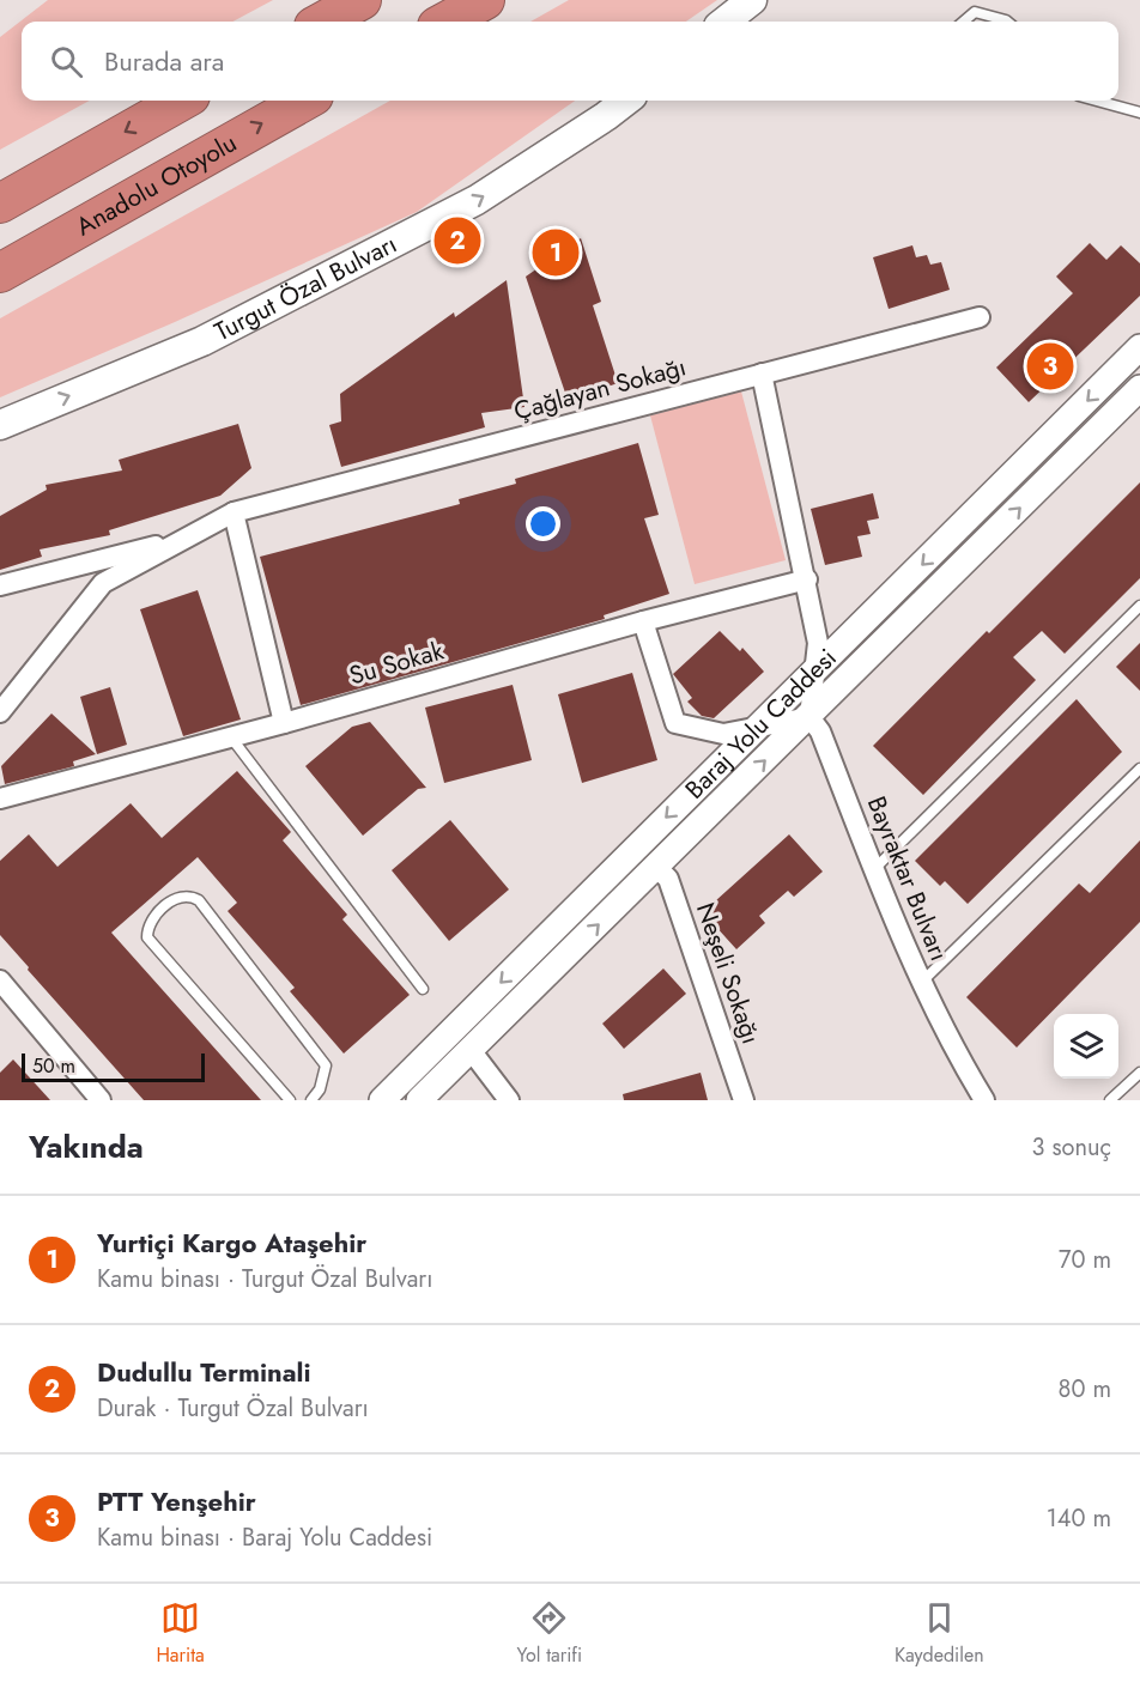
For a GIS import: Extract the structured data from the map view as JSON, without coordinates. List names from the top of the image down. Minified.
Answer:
{"streets":{"highway":["Anadolu Otoyolu"],"main road":["Turgut Özal Bulvarı"],"street":["Çağlayan Sokağı","Su Sokak","Baraj Yolu Caddesi","Bayraktar Bulvarı","Neşeli Sokağı"]},"crossings":[["Baraj Yolu Caddesi","Bayraktar Bulvarı"],["Baraj Yolu Caddesi","Neşeli Sokağı"]],"one_way":["Turgut Özal Bulvarı"],"scale_bar":"50 m","page":{"search":"Burada ara","pins":["2","1","3"],"scale":"50 m","heading":["Yakında","3 sonuç"],"list":[{"mark":"1","name":"Yurtiçi Kargo Ataşehir","note":"Kamu binası · Turgut Özal Bulvarı","value":"70 m"},{"mark":"2","name":"Dudullu Terminali","note":"Durak · Turgut Özal Bulvarı","value":"80 m"},{"mark":"3","name":"PTT Yenşehir","note":"Kamu binası · Baraj Yolu Caddesi","value":"140 m"}],"nav":["Harita","Yol tarifi","Kaydedilen"]}}
